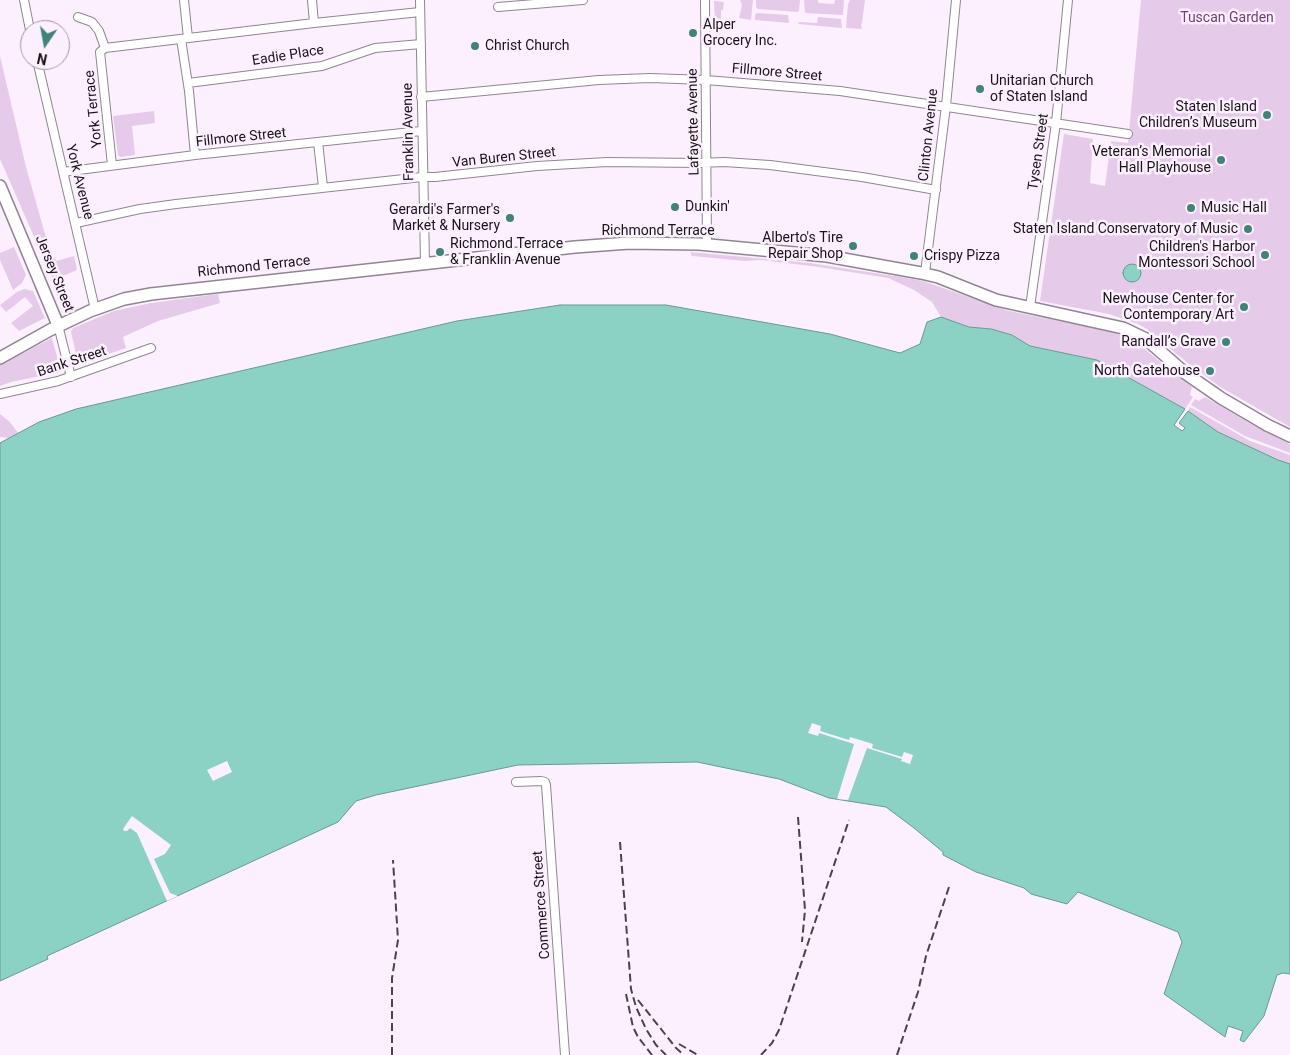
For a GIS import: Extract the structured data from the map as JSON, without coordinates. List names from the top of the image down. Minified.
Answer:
{"streets":{"main road":["Richmond Terrace","Jersey Street"],"street":["Eadie Place","Fillmore Street","York Terrace","Lafayette Avenue","Franklin Avenue","Clinton Avenue","Tysen Street","Van Buren Street","York Avenue","Bank Street","Commerce Street"]},"crossings":[["Eadie Place","Franklin Avenue"],["Fillmore Street","York Terrace"],["Fillmore Street","Lafayette Avenue"],["Fillmore Street","Franklin Avenue"],["Fillmore Street","Clinton Avenue"],["Fillmore Street","Tysen Street"],["Fillmore Street","York Avenue"],["Lafayette Avenue","Van Buren Street"],["Lafayette Avenue","Richmond Terrace"],["Franklin Avenue","Van Buren Street"],["Franklin Avenue","Richmond Terrace"],["Clinton Avenue","Van Buren Street"],["Clinton Avenue","Richmond Terrace"],["Tysen Street","Richmond Terrace"],["Van Buren Street","York Avenue"],["York Avenue","Richmond Terrace"],["Richmond Terrace","Jersey Street"],["Jersey Street","Bank Street"]],"parks":["Tuscan Garden"],"places":["Alper Grocery Inc.","Christ Church","Unitarian Church of Staten Island","Staten Island Children’s Museum","Veteran’s Memorial Hall Playhouse","Dunkin'","Music Hall","Gerardi's Farmer's Market & Nursery","Staten Island Conservatory of Music","Alberto's Tire Repair Shop","Richmond Terrace & Franklin Avenue","Children's Harbor Montessori School","Crispy Pizza","Newhouse Center for Contemporary Art","Randall’s Grave","North Gatehouse"],"north":"bottom"}
